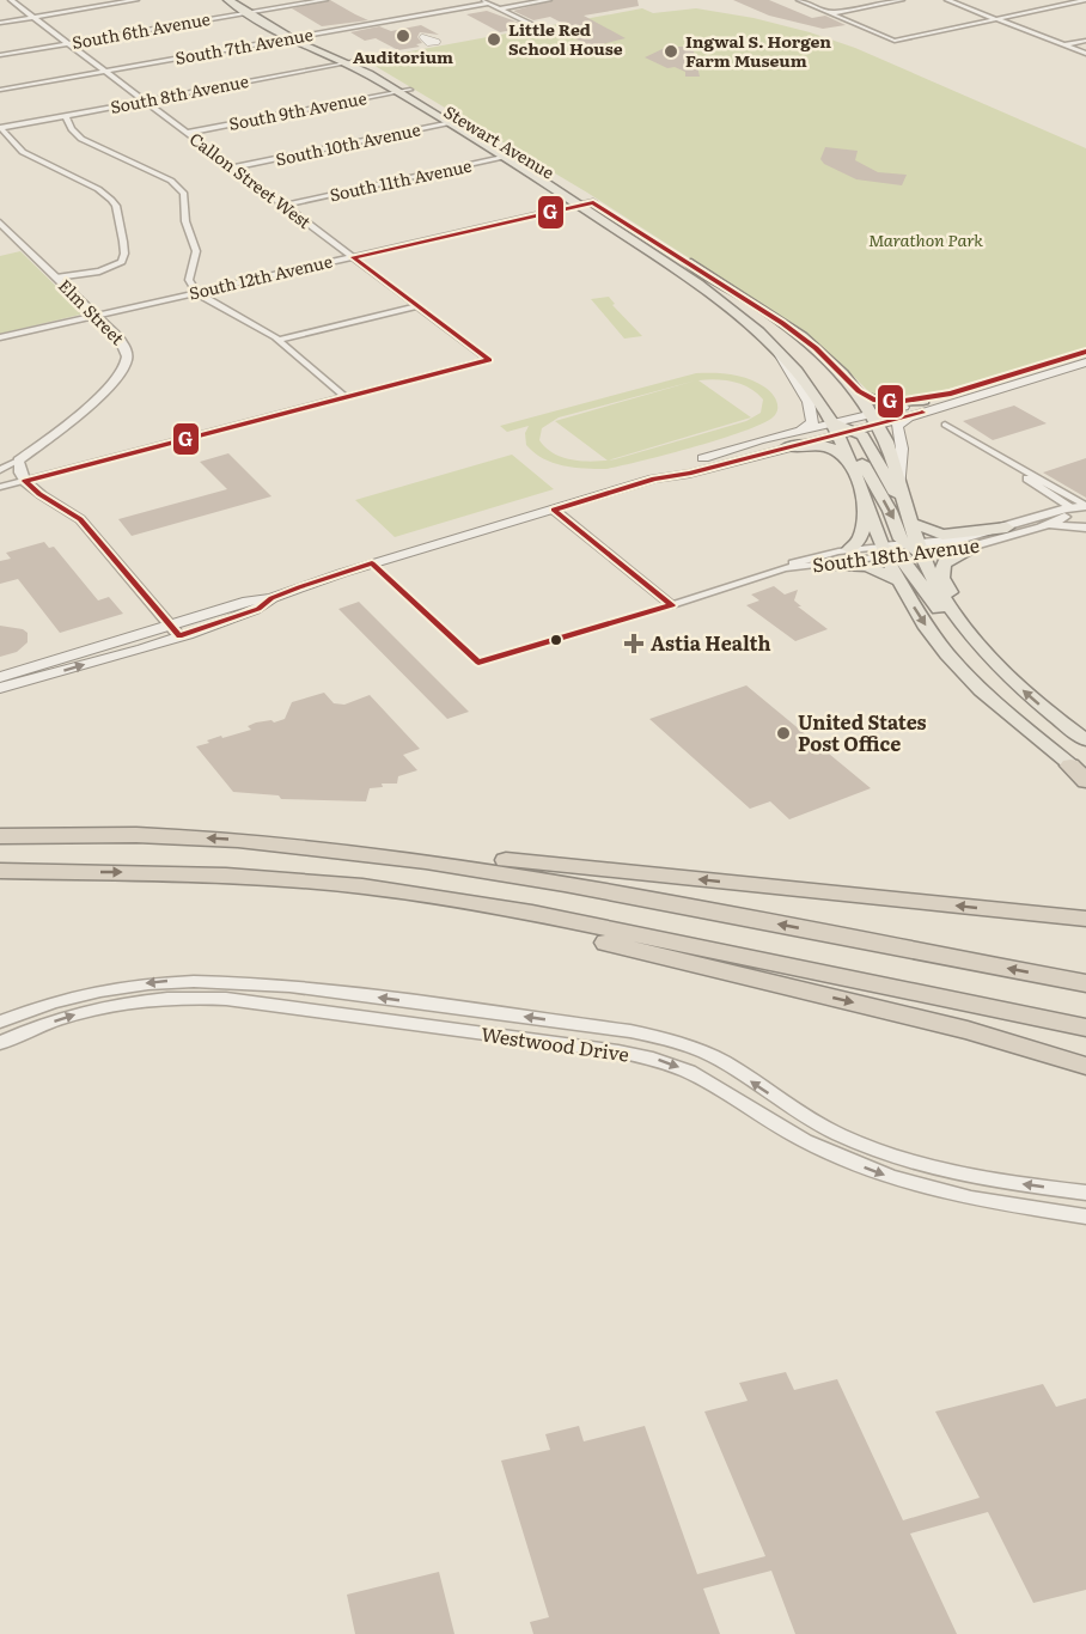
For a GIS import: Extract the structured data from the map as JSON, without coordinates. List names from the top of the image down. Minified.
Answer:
{"streets":{"main road":["Stewart Avenue"],"street":["South 6th Avenue","South 7th Avenue","South 8th Avenue","South 9th Avenue","South 10th Avenue","Callon Street West","South 11th Avenue","South 12th Avenue","Elm Street","South 18th Avenue","Westwood Drive"]},"crossings":[["South 6th Avenue","Stewart Avenue"],["South 6th Avenue","Callon Street West"],["South 7th Avenue","Stewart Avenue"],["South 7th Avenue","Callon Street West"],["South 8th Avenue","Stewart Avenue"],["South 8th Avenue","Callon Street West"],["South 9th Avenue","Stewart Avenue"],["South 9th Avenue","Callon Street West"],["Stewart Avenue","South 10th Avenue"],["Stewart Avenue","South 11th Avenue"],["Stewart Avenue","South 12th Avenue"],["South 10th Avenue","Callon Street West"],["Callon Street West","South 11th Avenue"],["Callon Street West","South 12th Avenue"],["South 12th Avenue","Elm Street"]],"parks":["Marathon Park"],"places":{"other":["Auditorium","Little Red School House","Ingwal S. Horgen Farm Museum","United States Post Office"],"health":["Astia Health"]},"lines":["transit line G"]}
